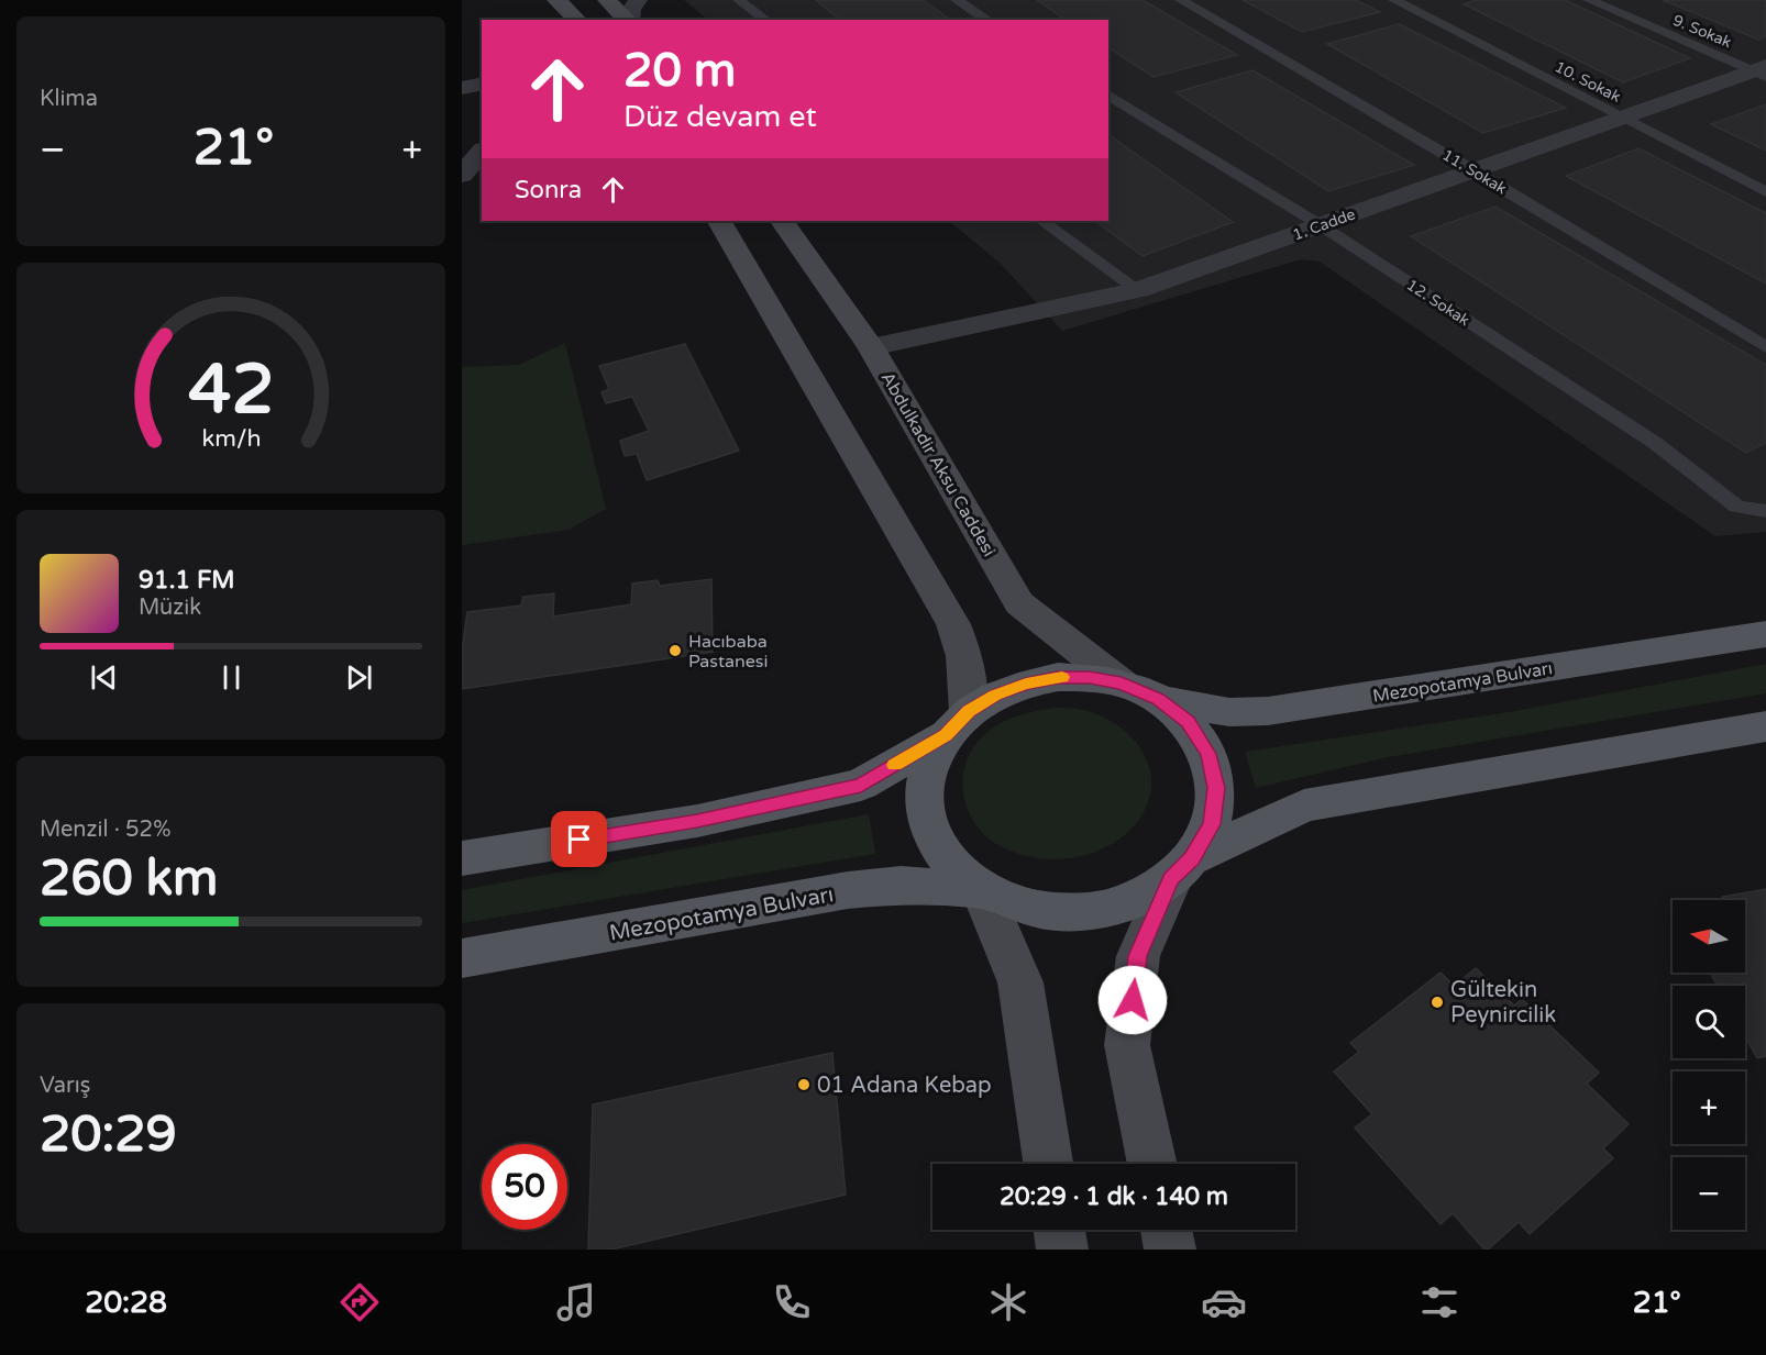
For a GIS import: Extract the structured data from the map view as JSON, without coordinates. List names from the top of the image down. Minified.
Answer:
{"streets":{"main road":["Abdulkadir Aksu Caddesi","Mezopotamya Bulvarı"],"street":["1. Cadde"],"lane":["9. Sokak","10. Sokak","11. Sokak","12. Sokak"]},"crossings":[["9. Sokak","1. Cadde"],["10. Sokak","1. Cadde"],["11. Sokak","1. Cadde"],["1. Cadde","12. Sokak"],["1. Cadde","Abdulkadir Aksu Caddesi"]],"places":["Hacıbaba Pastanesi","Gültekin Peynircilik","01 Adana Kebap"],"north":"left","page":{"tile":["Klima",["Menzil · 52%","260 km"],["Varış","20:29"]],"turn":["20 m","Düz devam et"],"heat":["−","21°","+"],"then":"Sonra","song":["91.1 FM","Müzik"],"map_buttons":["+","−"],"limit":"50","trip":"20:29 · 1 dk · 140 m","tabs":["20:28","21°"],"gauge":["42","km/h"]}}
